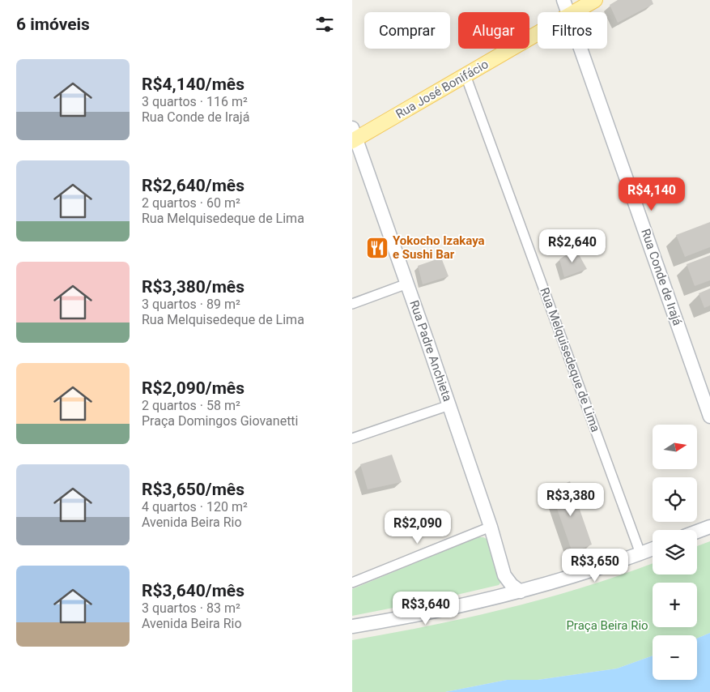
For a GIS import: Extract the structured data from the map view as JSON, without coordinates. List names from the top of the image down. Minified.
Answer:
{"streets":{"main road":["Rua José Bonifácio","Rua Conde de Irajá","Rua Padre Anchieta"],"street":["Rua Melquisedeque de Lima"]},"crossings":[["Rua José Bonifácio","Rua Padre Anchieta"],["Rua José Bonifácio","Rua Melquisedeque de Lima"]],"parks":["Praça Beira Rio"],"places":{"restaurant":["Yokocho Izakaya e Sushi Bar"]},"north":"right","page":{"heading":"6 imóveis","chip":["Comprar","Alugar","Filtros"],"list":[{"name":"R$4,140/mês","note":"3 quartos · 116 m² · Rua Conde de Irajá"},{"name":"R$2,640/mês","note":"2 quartos · 60 m² · Rua Melquisedeque de Lima"},{"name":"R$3,380/mês","note":"3 quartos · 89 m² · Rua Melquisedeque de Lima"},{"name":"R$2,090/mês","note":"2 quartos · 58 m² · Praça Domingos Giovanetti"},{"name":"R$3,650/mês","note":"4 quartos · 120 m² · Avenida Beira Rio"},{"name":"R$3,640/mês","note":"3 quartos · 83 m² · Avenida Beira Rio"}],"price":["R$4,140","R$2,640","R$3,380","R$2,090","R$3,650","R$3,640"],"map_buttons":["+","−"]}}
